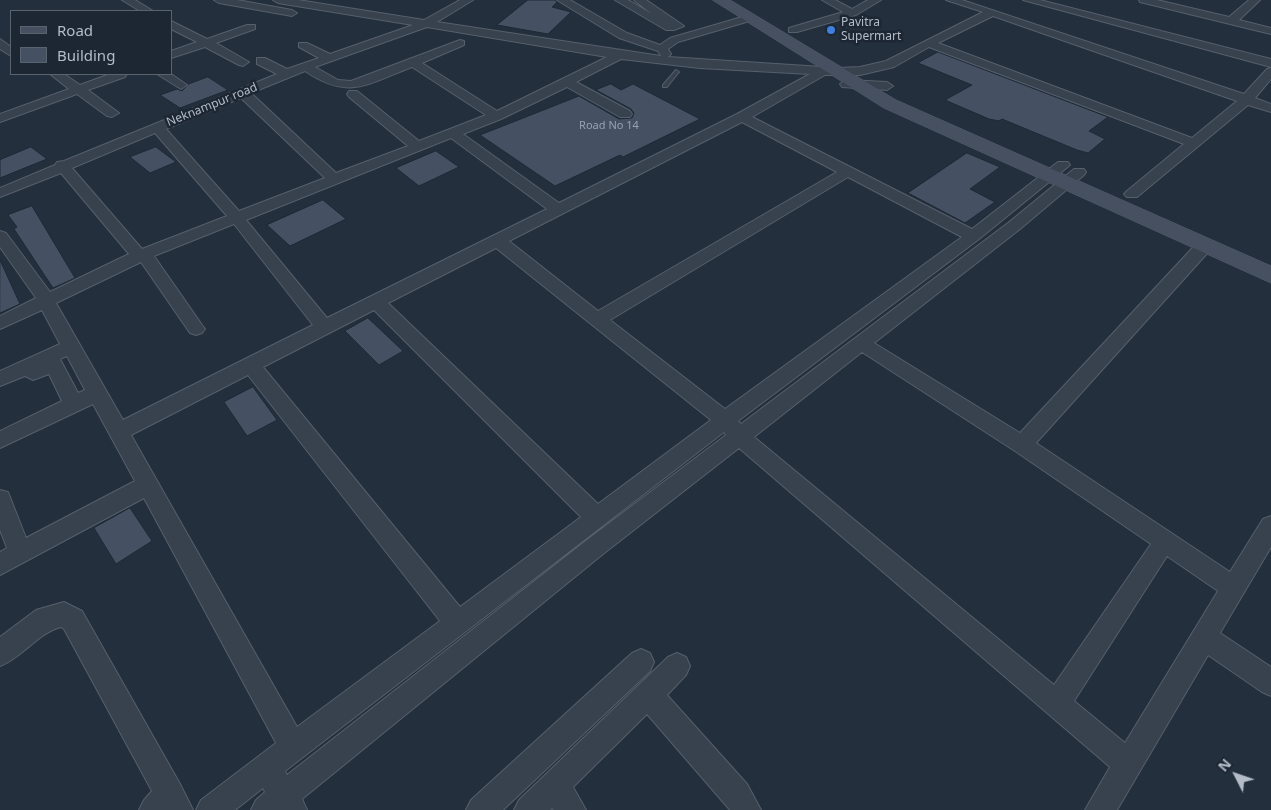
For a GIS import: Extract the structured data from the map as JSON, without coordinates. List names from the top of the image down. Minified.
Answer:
{"streets":{"street":["Neknampur road"]},"places":["Pavitra Supermart"],"house_numbers":["Road No 14"],"legend":["Road","Building"],"north":"top left"}
